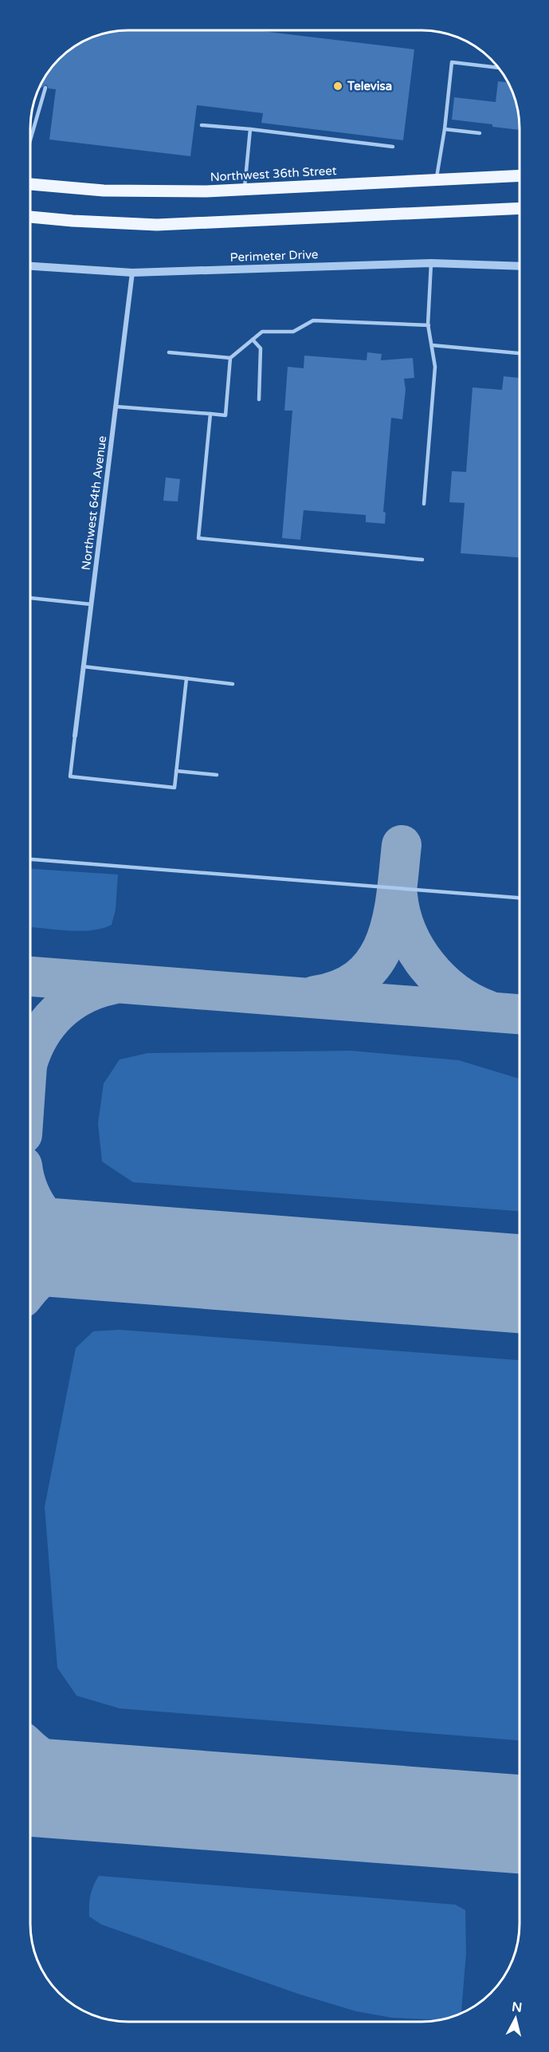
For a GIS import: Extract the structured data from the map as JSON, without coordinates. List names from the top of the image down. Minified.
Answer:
{"streets":{"main road":["Northwest 36th Street"],"street":["Perimeter Drive","Northwest 64th Avenue"]},"crossings":[["Perimeter Drive","Northwest 64th Avenue"]],"places":["Televisa"],"north":"top"}
